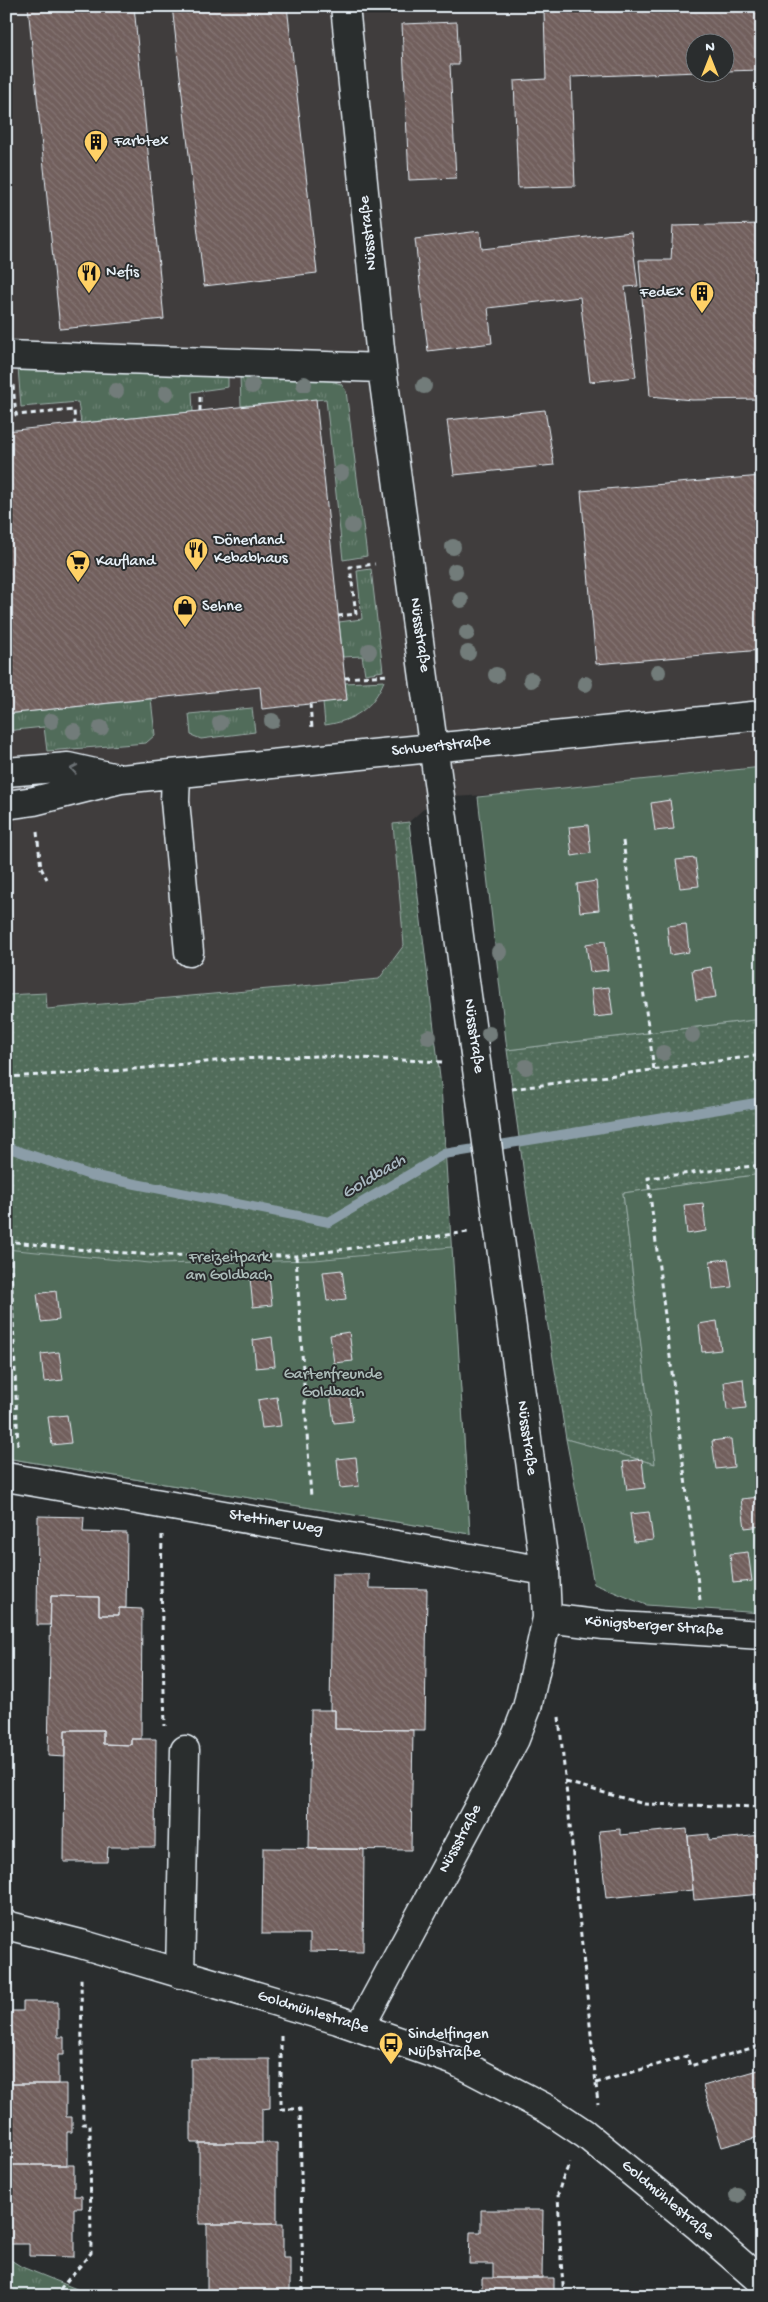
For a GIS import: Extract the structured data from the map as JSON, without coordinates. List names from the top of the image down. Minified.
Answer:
{"streets":{"street":["Nüssstraße","Schwertstraße","Stettiner Weg","Königsberger Straße","Goldmühlestraße"]},"crossings":[["Nüssstraße","Schwertstraße"],["Nüssstraße","Stettiner Weg"],["Nüssstraße","Königsberger Straße"],["Nüssstraße","Goldmühlestraße"]],"water":["Goldbach"],"parks":["Freizeitpark am Goldbach","Gartenfreunde Goldbach"],"places":{"building":["Farbtex","FedEx"],"restaurant":["Nefis","Dönerland Kebabhaus"],"supermarket":["Kaufland"],"shop":["Sehne"],"bus stop":["Sindelfingen Nüßstraße"]},"north":"top"}
